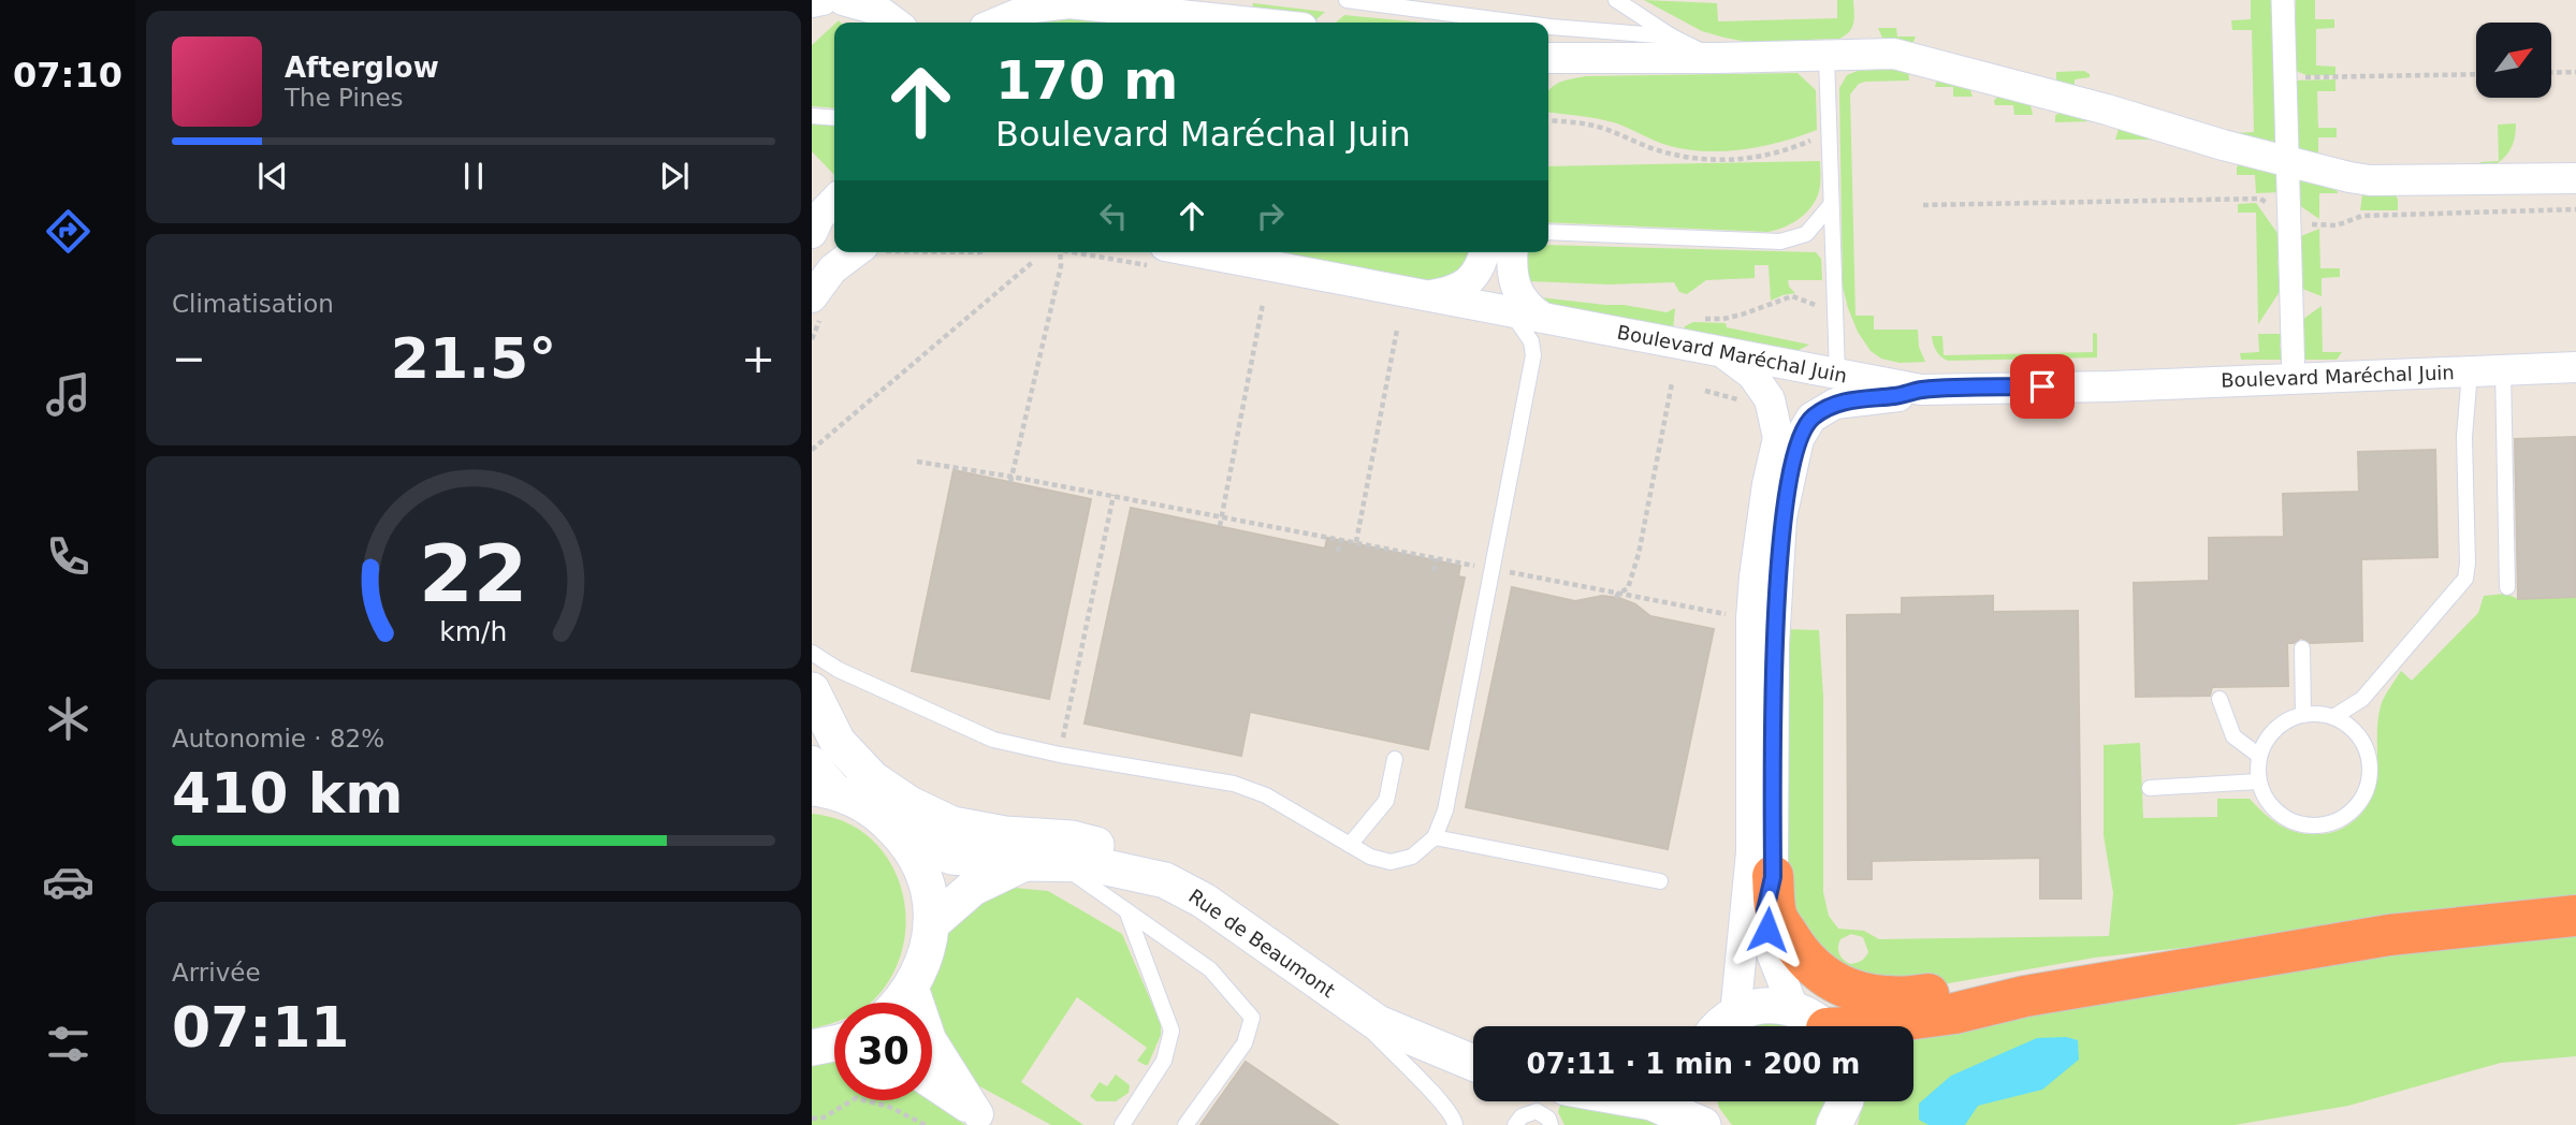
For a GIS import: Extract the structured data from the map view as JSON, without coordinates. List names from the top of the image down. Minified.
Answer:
{"streets":{"street":["Boulevard Maréchal Juin","Rue de Beaumont"]},"north":"top right","page":{"tabs":"07:10","turn":["170 m","Boulevard Maréchal Juin"],"song":["Afterglow","The Pines"],"tile":["Climatisation",["Autonomie · 82%","410 km"],["Arrivée","07:11"]],"heat":["−","21.5°","+"],"limit":"30","trip":"07:11 · 1 min · 200 m","gauge":["22","km/h"]}}
